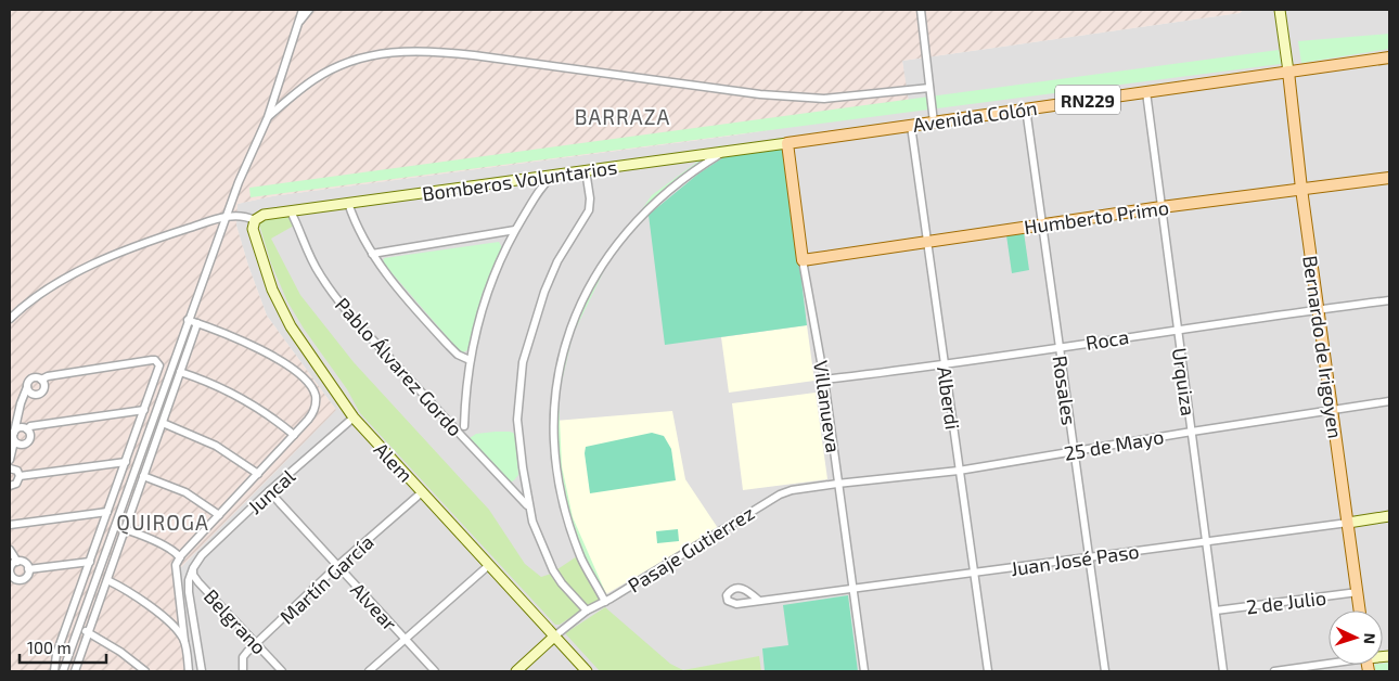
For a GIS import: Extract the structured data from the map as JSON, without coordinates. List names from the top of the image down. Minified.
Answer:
{"streets":{"main road":["RN229","Avenida Colón","Bomberos Voluntarios","Humberto Primo","Bernardo de Irigoyen","Villanueva","Alem","Juan José Paso"],"street":["Roca","Pablo Álvarez Gordo","Urquiza","Rosales","Alberdi","25 de Mayo","Juncal","Pasaje Gutierrez","Martín García","2 de Julio","Alvear","Belgrano"]},"crossings":[["Avenida Colón","Bomberos Voluntarios"],["Avenida Colón","Bernardo de Irigoyen"],["Avenida Colón","Urquiza"],["Avenida Colón","Rosales"],["Avenida Colón","Alberdi"],["Avenida Colón","Villanueva"],["Bomberos Voluntarios","Pablo Álvarez Gordo"],["Bomberos Voluntarios","Villanueva"],["Bomberos Voluntarios","Alem"],["Humberto Primo","Bernardo de Irigoyen"],["Humberto Primo","Urquiza"],["Humberto Primo","Rosales"],["Humberto Primo","Alberdi"],["Humberto Primo","Villanueva"],["Roca","Bernardo de Irigoyen"],["Roca","Urquiza"],["Roca","Rosales"],["Roca","Alberdi"],["Roca","Villanueva"],["Bernardo de Irigoyen","25 de Mayo"],["Bernardo de Irigoyen","Juan José Paso"],["Bernardo de Irigoyen","2 de Julio"],["Urquiza","25 de Mayo"],["Urquiza","Juan José Paso"],["Urquiza","2 de Julio"],["Rosales","25 de Mayo"],["Rosales","Juan José Paso"],["Alberdi","25 de Mayo"],["Alberdi","Juan José Paso"],["Villanueva","25 de Mayo"],["Villanueva","Pasaje Gutierrez"],["Villanueva","Juan José Paso"],["25 de Mayo","Pasaje Gutierrez"],["Alem","Juncal"],["Alem","Pasaje Gutierrez"],["Alem","Martín García"],["Juncal","Alvear"],["Juncal","Belgrano"],["Martín García","Alvear"],["Martín García","Belgrano"]],"districts":["BARRAZA","QUIROGA"],"scale_bar":"100 m","north":"right"}
